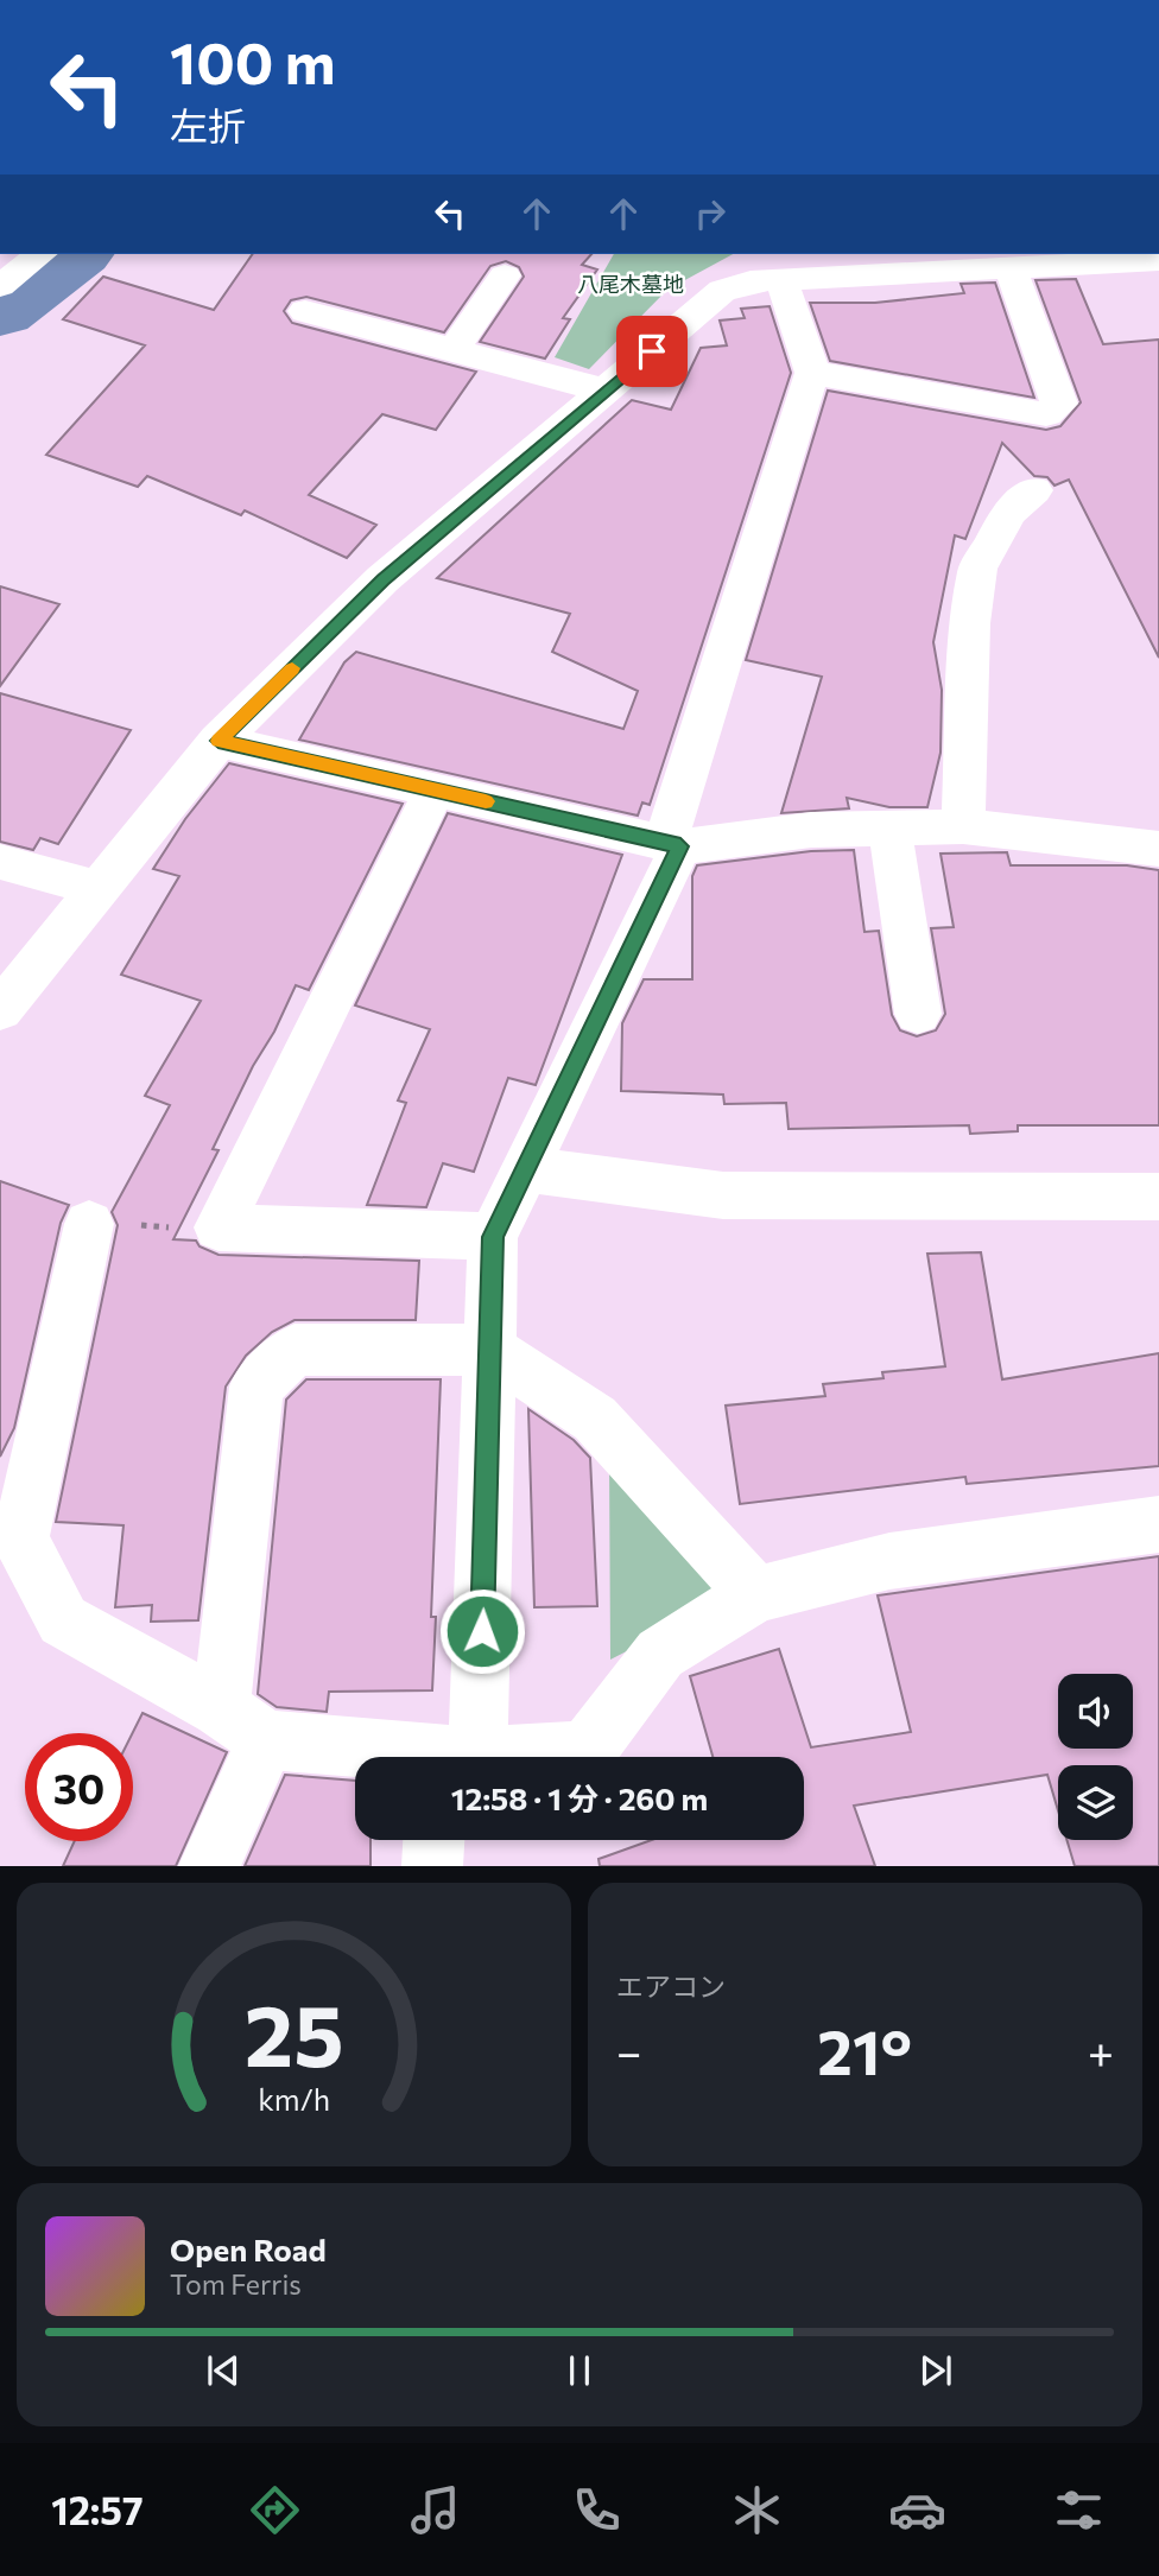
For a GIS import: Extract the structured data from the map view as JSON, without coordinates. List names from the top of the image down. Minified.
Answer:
{"parks":["八尾木墓地"],"page":{"turn":["100 m","左折"],"limit":"30","trip":"12:58 · 1 分 · 260 m","tile":"エアコン","heat":["−","21°","+"],"song":["Open Road","Tom Ferris"],"tabs":"12:57","gauge":["25","km/h"]}}
